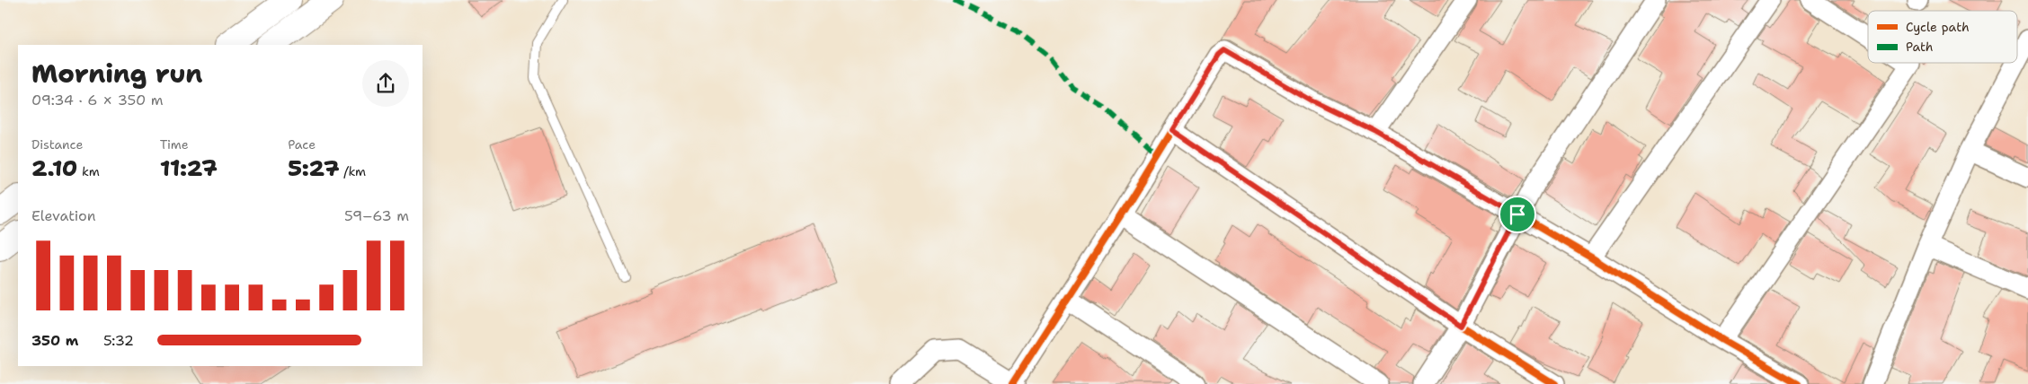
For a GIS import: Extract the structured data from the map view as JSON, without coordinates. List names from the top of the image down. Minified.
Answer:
{"legend":["Cycle path","Path"],"page":{"heading":["Morning run","09:34 · 6 × 350 m"],"stats":[["Distance","2.10 km"],["Time","11:27"],["Pace","5:27 /km"]],"chart":["Elevation","59–63 m"],"list":[{"name":"350 m","note":"5:32"}]}}
